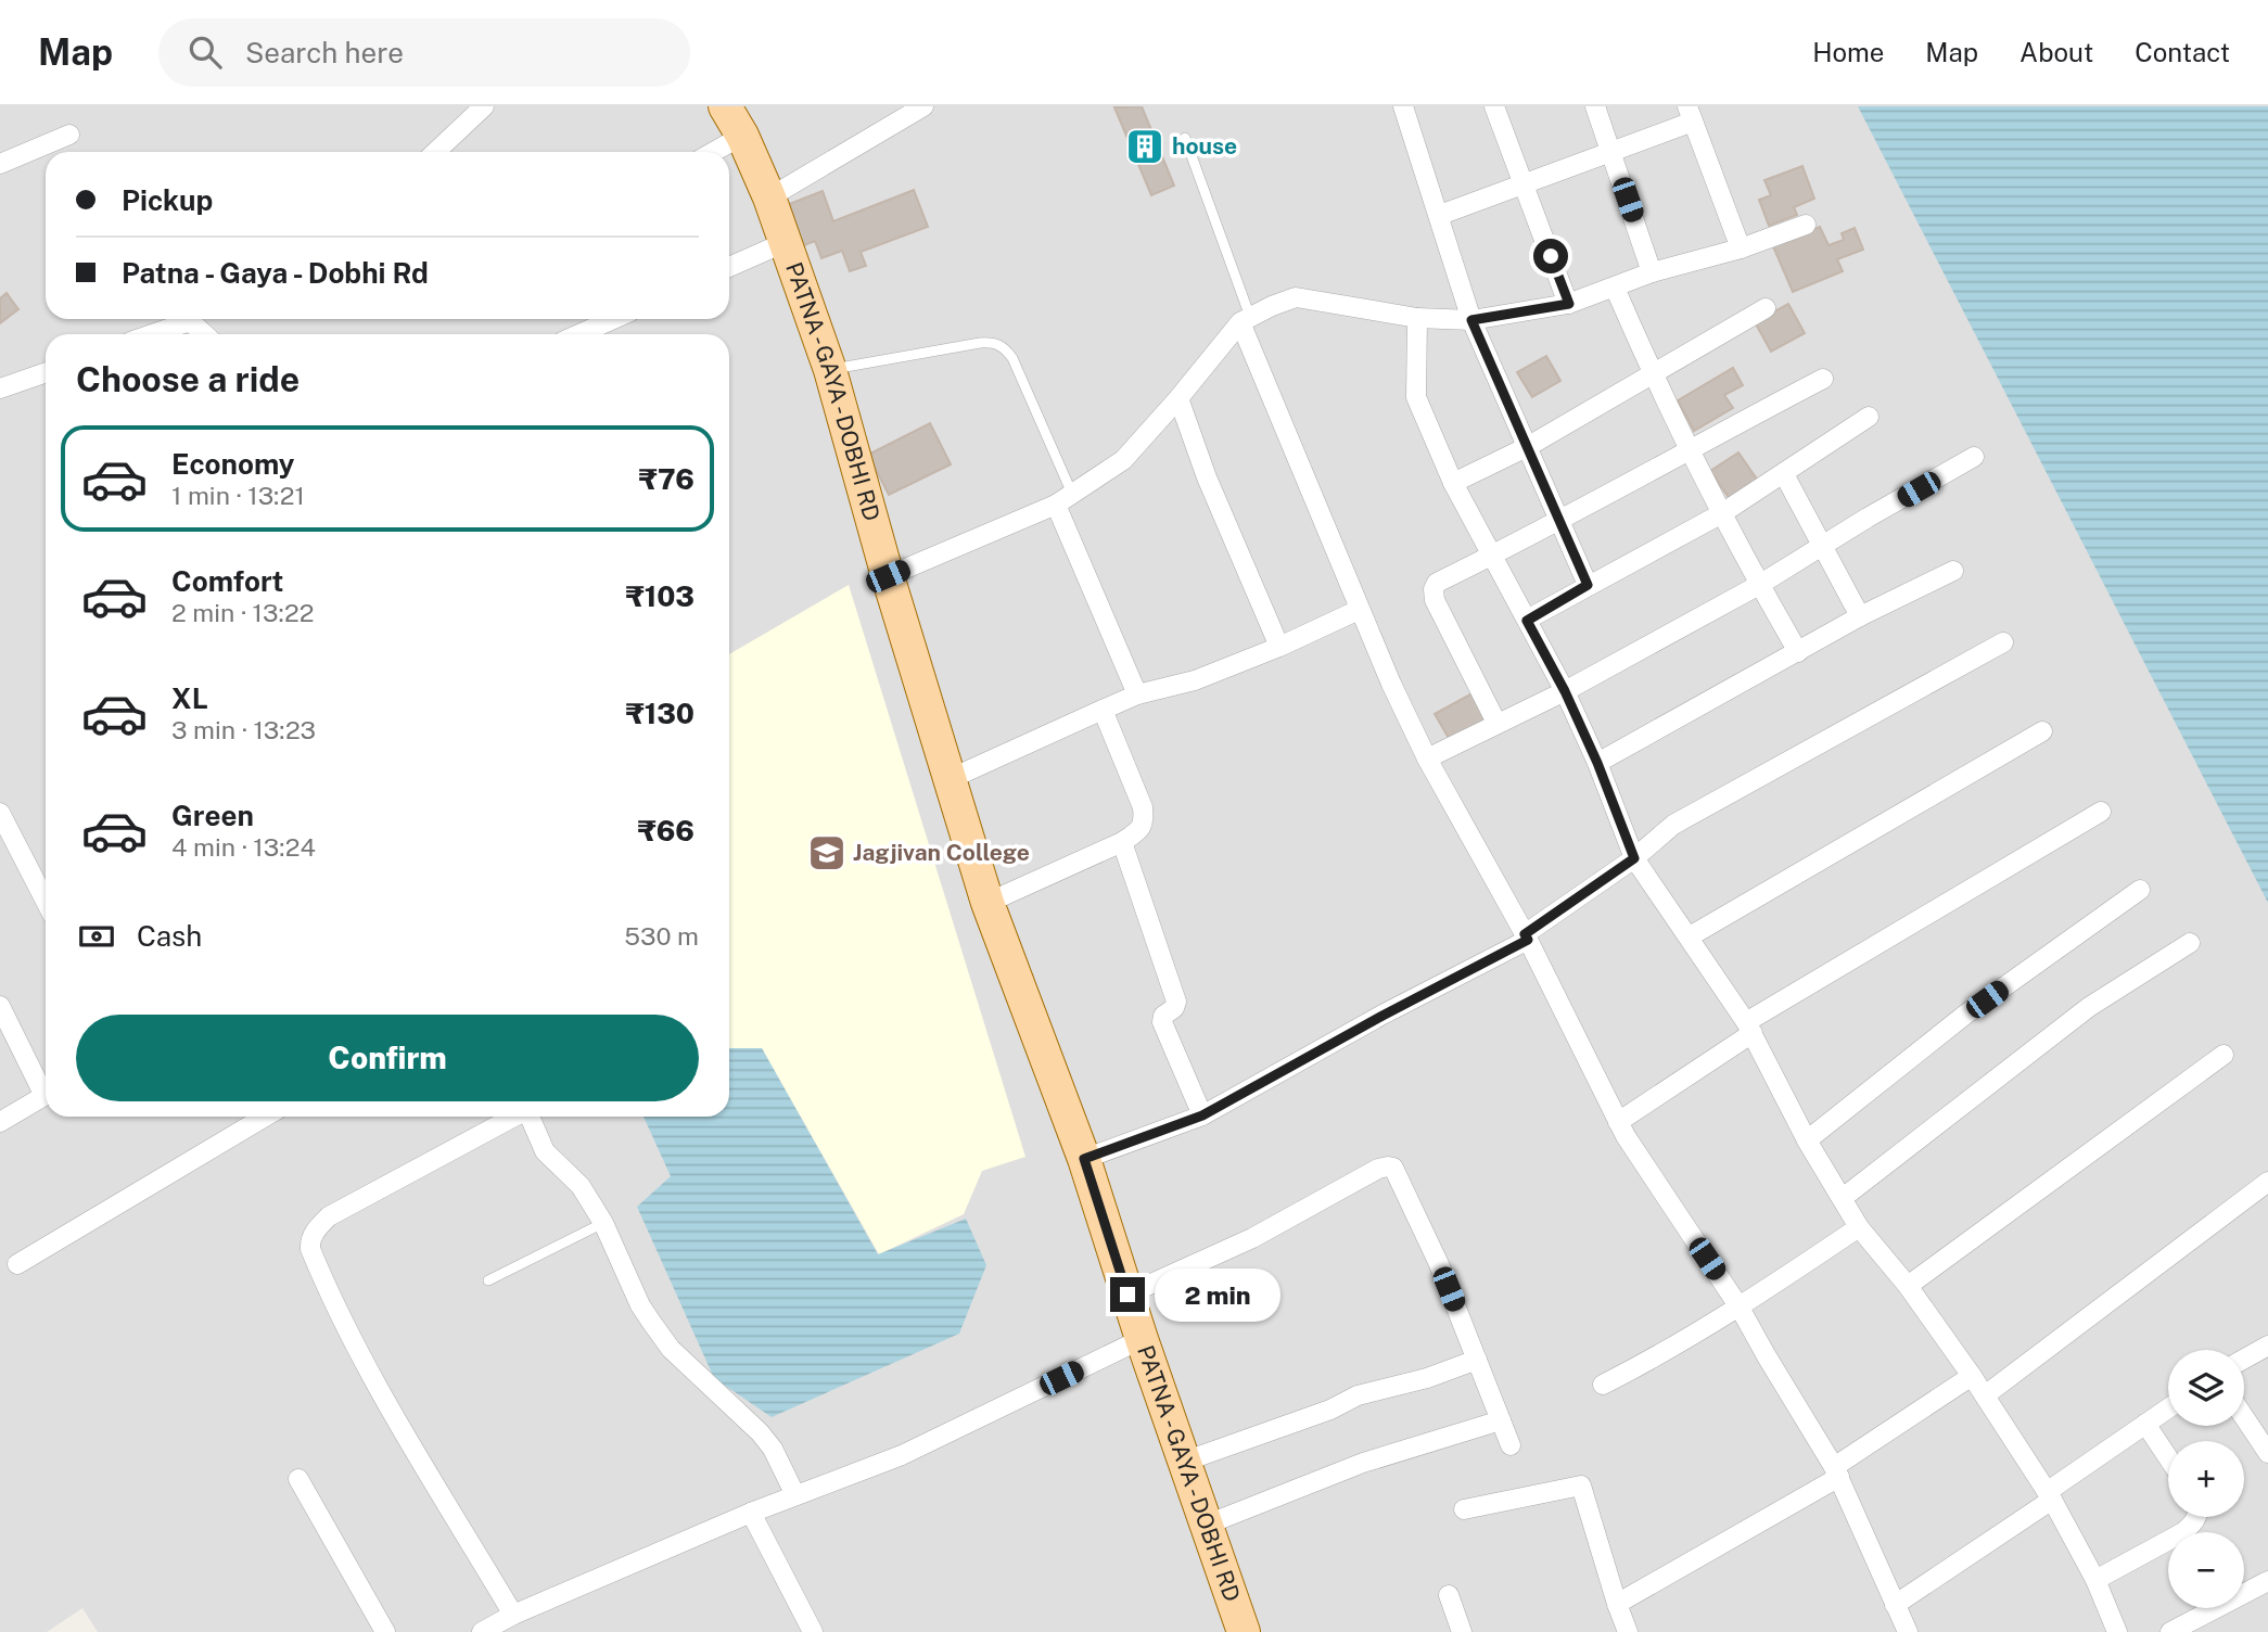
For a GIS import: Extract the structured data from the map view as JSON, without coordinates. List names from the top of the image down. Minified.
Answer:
{"streets":{"main road":["PATNA - GAYA - DOBHI RD"]},"places":{"building":["house"],"school or university":["Jagjivan College"]},"page":{"header":"Map","search":"Search here","nav":["Home","Map","About","Contact"],"banner":["Pickup","Patna - Gaya - Dobhi Rd"],"heading":"Choose a ride","list":[{"name":"Economy","note":"1 min · 13:21","value":"₹76"},{"name":"Comfort","note":"2 min · 13:22","value":"₹103"},{"name":"XL","note":"3 min · 13:23","value":"₹130"},{"name":"Green","note":"4 min · 13:24","value":"₹66"}],"pay":["Cash","530 m"],"buttons":"Confirm","bubble":"2 min","map_buttons":["+","−"]}}
